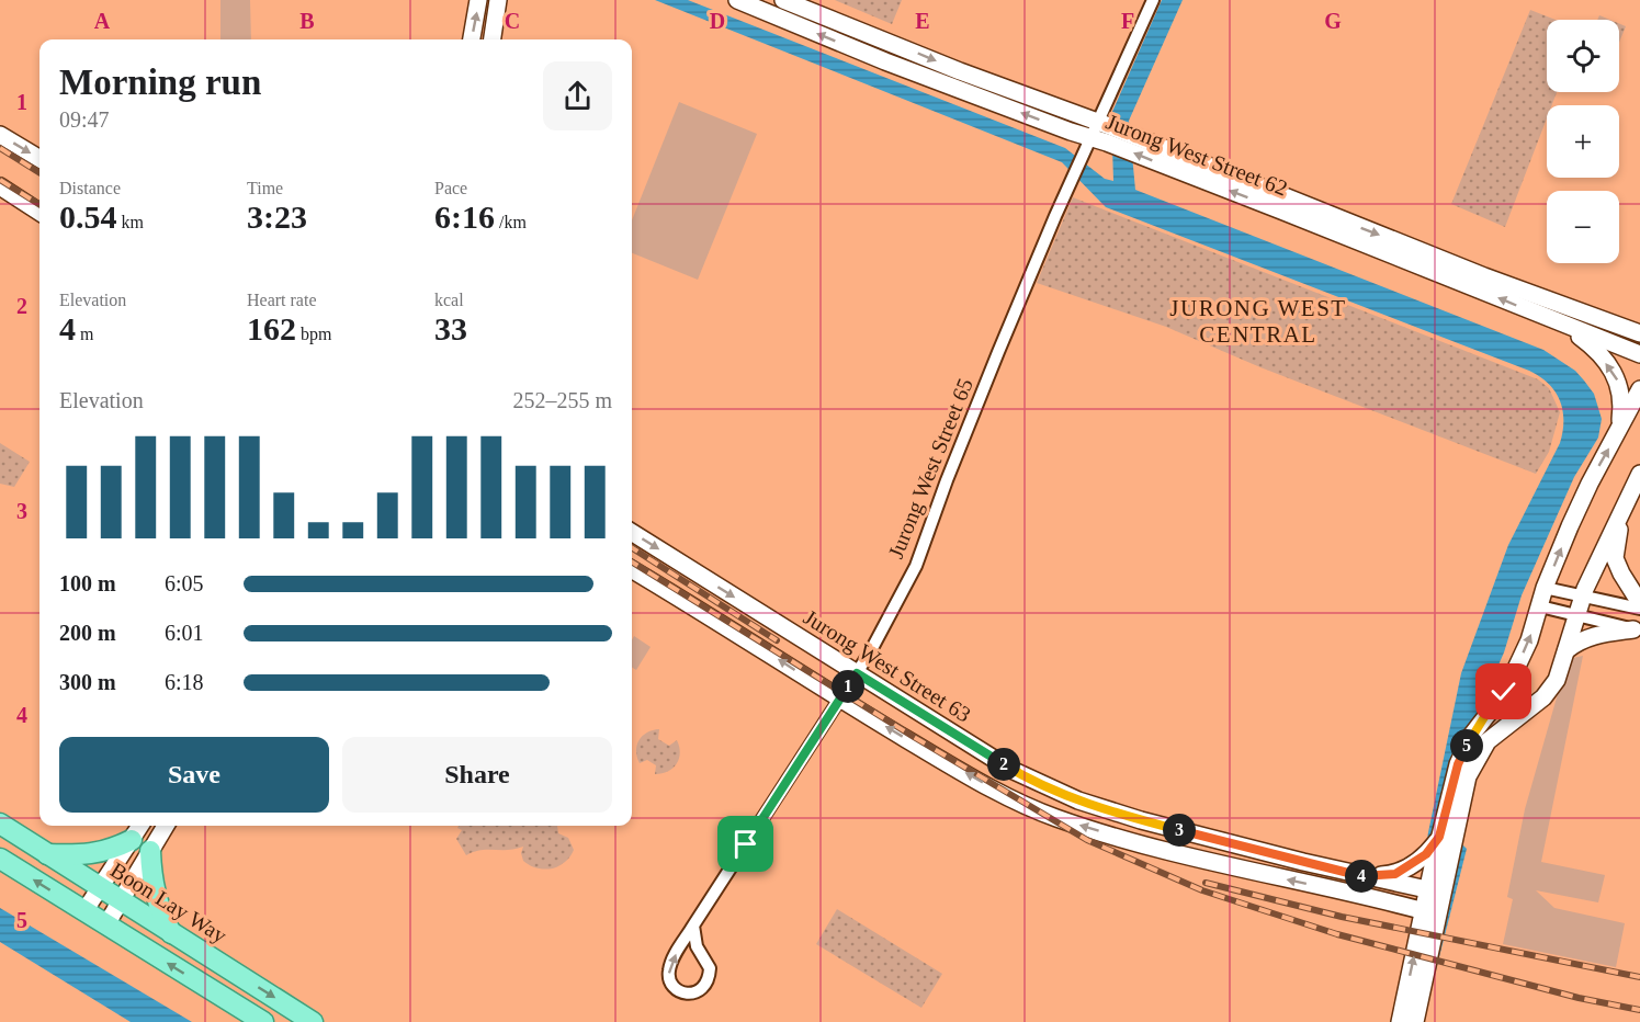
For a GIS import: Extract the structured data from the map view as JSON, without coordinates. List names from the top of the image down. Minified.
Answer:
{"streets":{"main road":["Boon Lay Way"],"street":["Jurong West Street 62","Jurong West Street 65","Jurong West Street 63"]},"crossings":[["Jurong West Street 62","Jurong West Street 65"],["Jurong West Street 65","Jurong West Street 63"]],"districts":["JURONG WEST CENTRAL"],"page":{"map_buttons":["+","−"],"heading":["Morning run","09:47"],"stats":[["Distance","0.54 km"],["Time","3:23"],["Pace","6:16 /km"],["Elevation","4 m"],["Heart rate","162 bpm"],["kcal","33"]],"chart":["Elevation","252–255 m"],"list":[{"name":"100 m","note":"6:05"},{"name":"200 m","note":"6:01"},{"name":"300 m","note":"6:18"}],"pins":["1","5","2","3","4"],"buttons":["Save","Share"]},"grid":{"columns":["A","B","C","D","E","F","G"],"rows":["1","2","3","4","5"]}}
